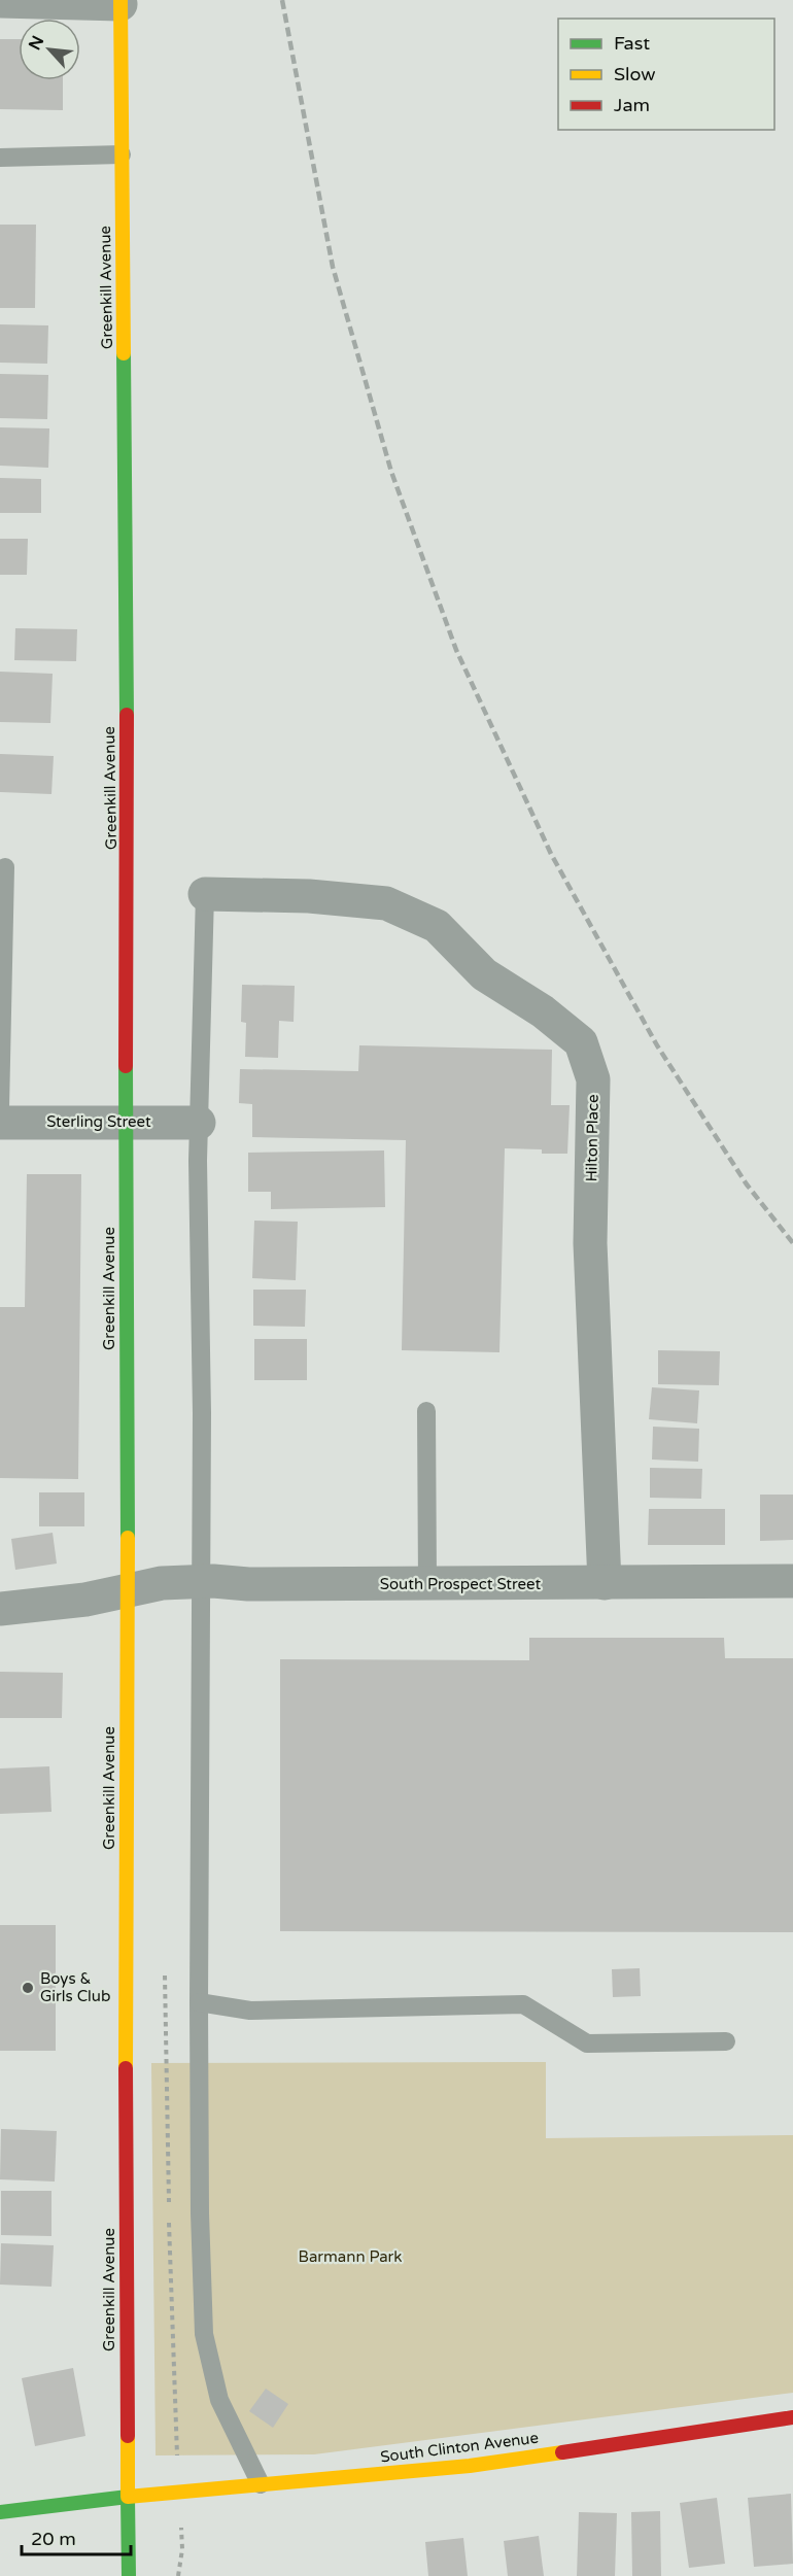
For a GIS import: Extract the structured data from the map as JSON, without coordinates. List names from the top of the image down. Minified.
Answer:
{"streets":{"street":["Greenkill Avenue","Sterling Street","Hilton Place","South Prospect Street","South Clinton Avenue"]},"crossings":[["Greenkill Avenue","Sterling Street"],["Greenkill Avenue","South Prospect Street"],["Greenkill Avenue","South Clinton Avenue"],["Hilton Place","South Prospect Street"]],"parks":["Barmann Park"],"places":["Boys & Girls Club"],"legend":["Fast","Slow","Jam"],"scale_bar":"20 m","north":"top left"}
